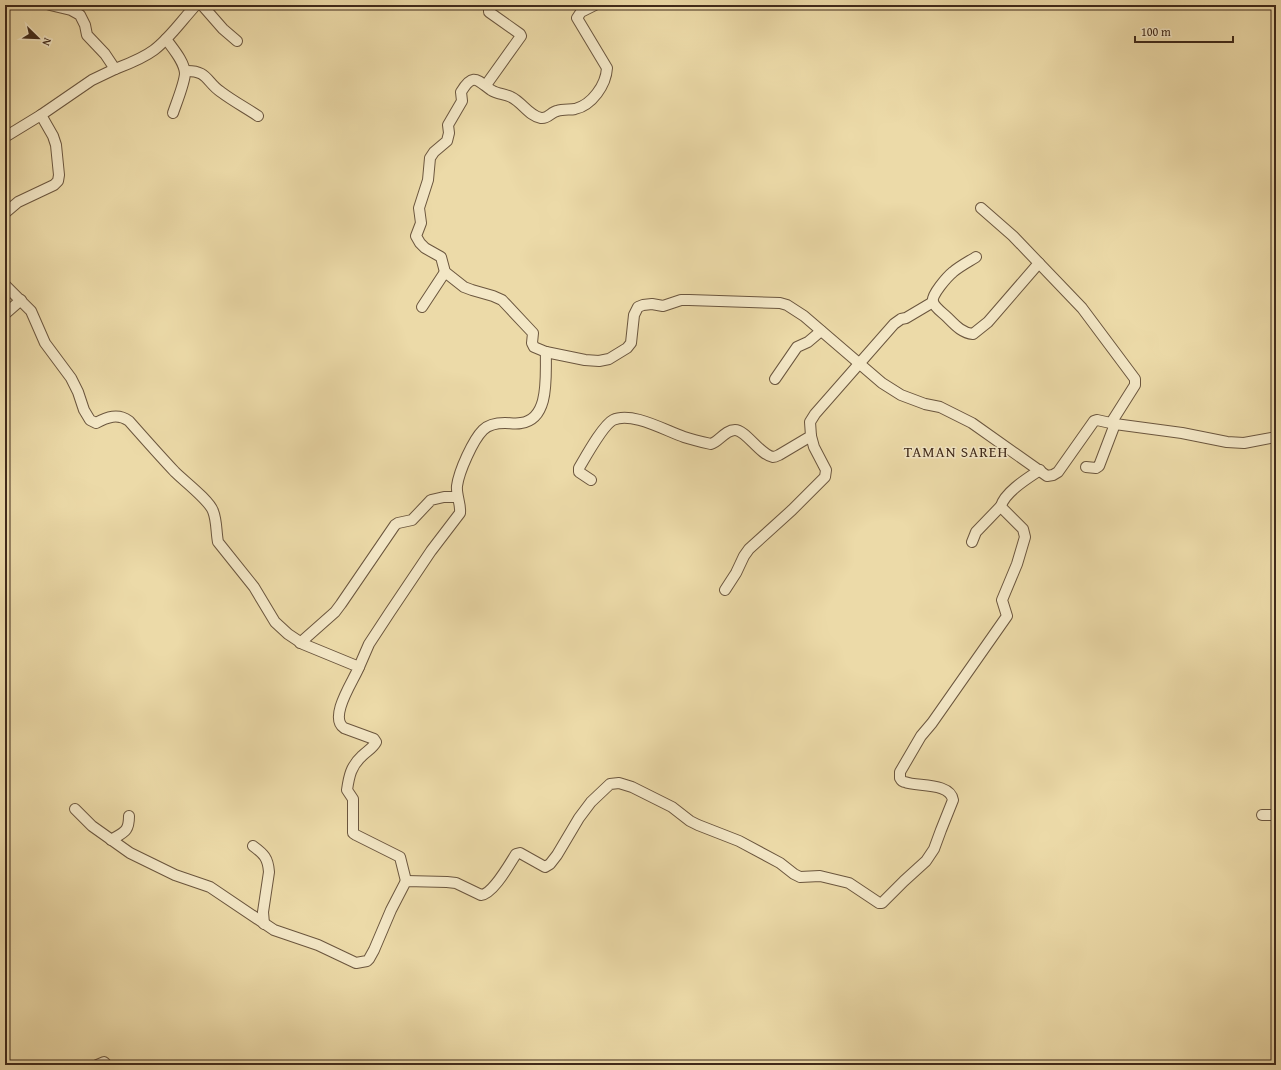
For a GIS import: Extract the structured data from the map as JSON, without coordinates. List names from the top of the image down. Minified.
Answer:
{"districts":["TAMAN SAREH"],"scale_bar":"100 m","north":"bottom right"}
